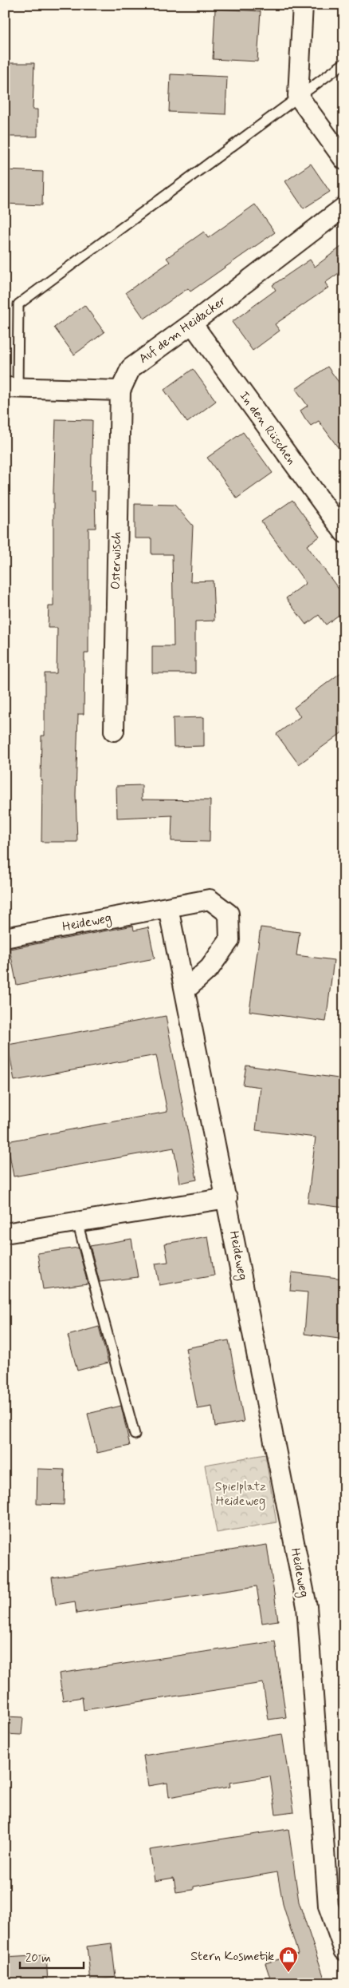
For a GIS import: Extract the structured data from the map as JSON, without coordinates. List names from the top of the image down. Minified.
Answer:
{"streets":{"street":["Auf dem Heidacker","In den Rüschen","Osterwisch","Heideweg"]},"crossings":[["Auf dem Heidacker","In den Rüschen"],["Auf dem Heidacker","Osterwisch"]],"parks":["Spielplatz Heideweg"],"places":{"shop":["Stern Kosmetik"]},"scale_bar":"20 m"}
